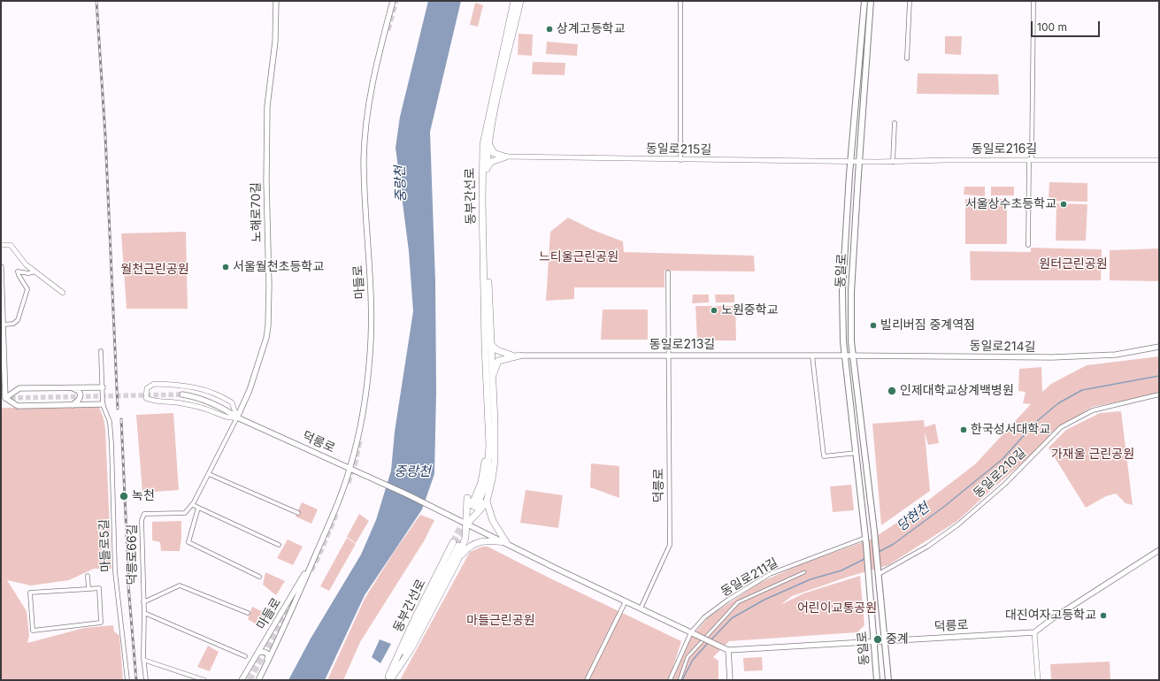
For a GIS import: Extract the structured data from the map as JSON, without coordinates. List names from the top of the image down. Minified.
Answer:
{"streets":{"highway":["동부간선로"],"main road":["노해로70길","동일로","마들로","동일로213길","동일로214길","덕릉로"],"street":["동일로215길","동일로216길","동일로210길","마들로5길","덕릉로66길","동일로211길"]},"crossings":[["동일로215길","동일로216길"],["동일로215길","동일로"],["동일로216길","동일로"],["노해로70길","덕릉로"],["동일로","동일로213길"],["동일로","동일로214길"],["동일로","덕릉로"],["동일로","동일로210길"],["동일로","동일로211길"],["마들로","덕릉로"],["동일로213길","동일로214길"],["동일로213길","덕릉로"],["덕릉로","동일로211길"]],"water":["중랑천","당현천"],"parks":["느티울근린공원","원터근린공원","월천근린공원","가재울 근린공원","어린이교통공원","마들근린공원"],"places":["상계고등학교","서울상수초등학교","서울월천초등학교","노원중학교","빌리버짐 중계역점","인제대학교상계백병원","한국성서대학교","녹천","대진여자고등학교","중계"],"scale_bar":"100 m"}
